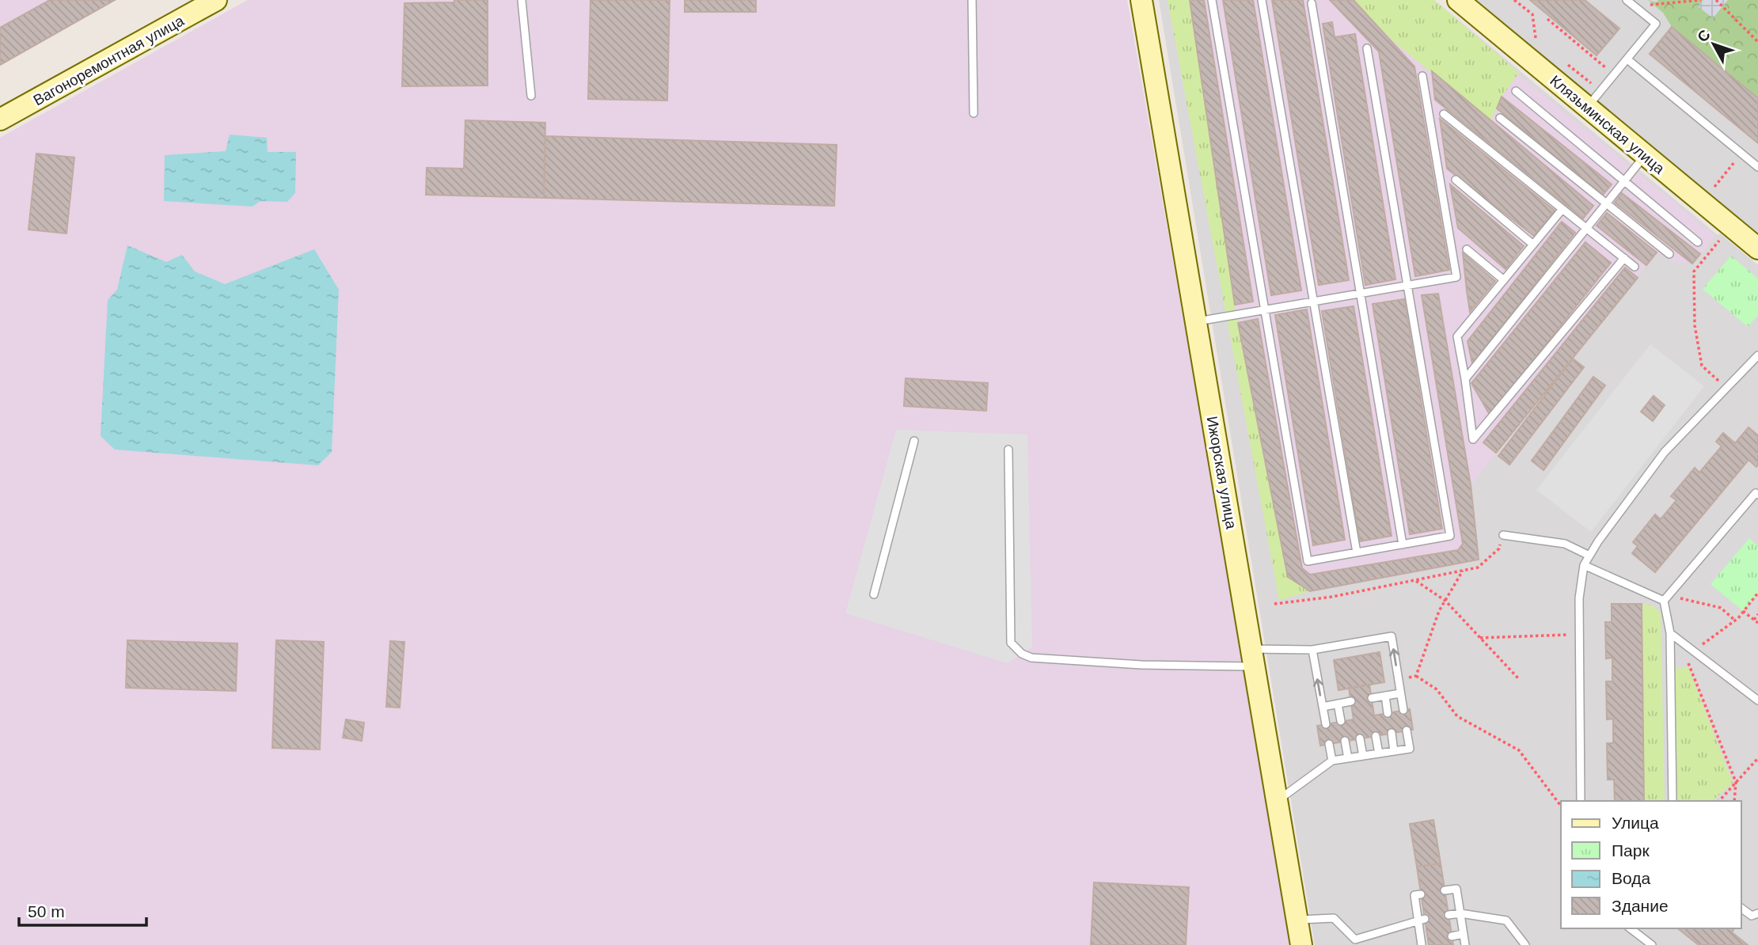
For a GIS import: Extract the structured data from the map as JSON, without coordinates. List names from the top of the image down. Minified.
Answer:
{"streets":{"street":["Вагоноремонтная улица","Клязьминская улица","Ижорская улица"]},"legend":["Улица","Парк","Вода","Здание"],"scale_bar":"50 m","north":"top left"}
